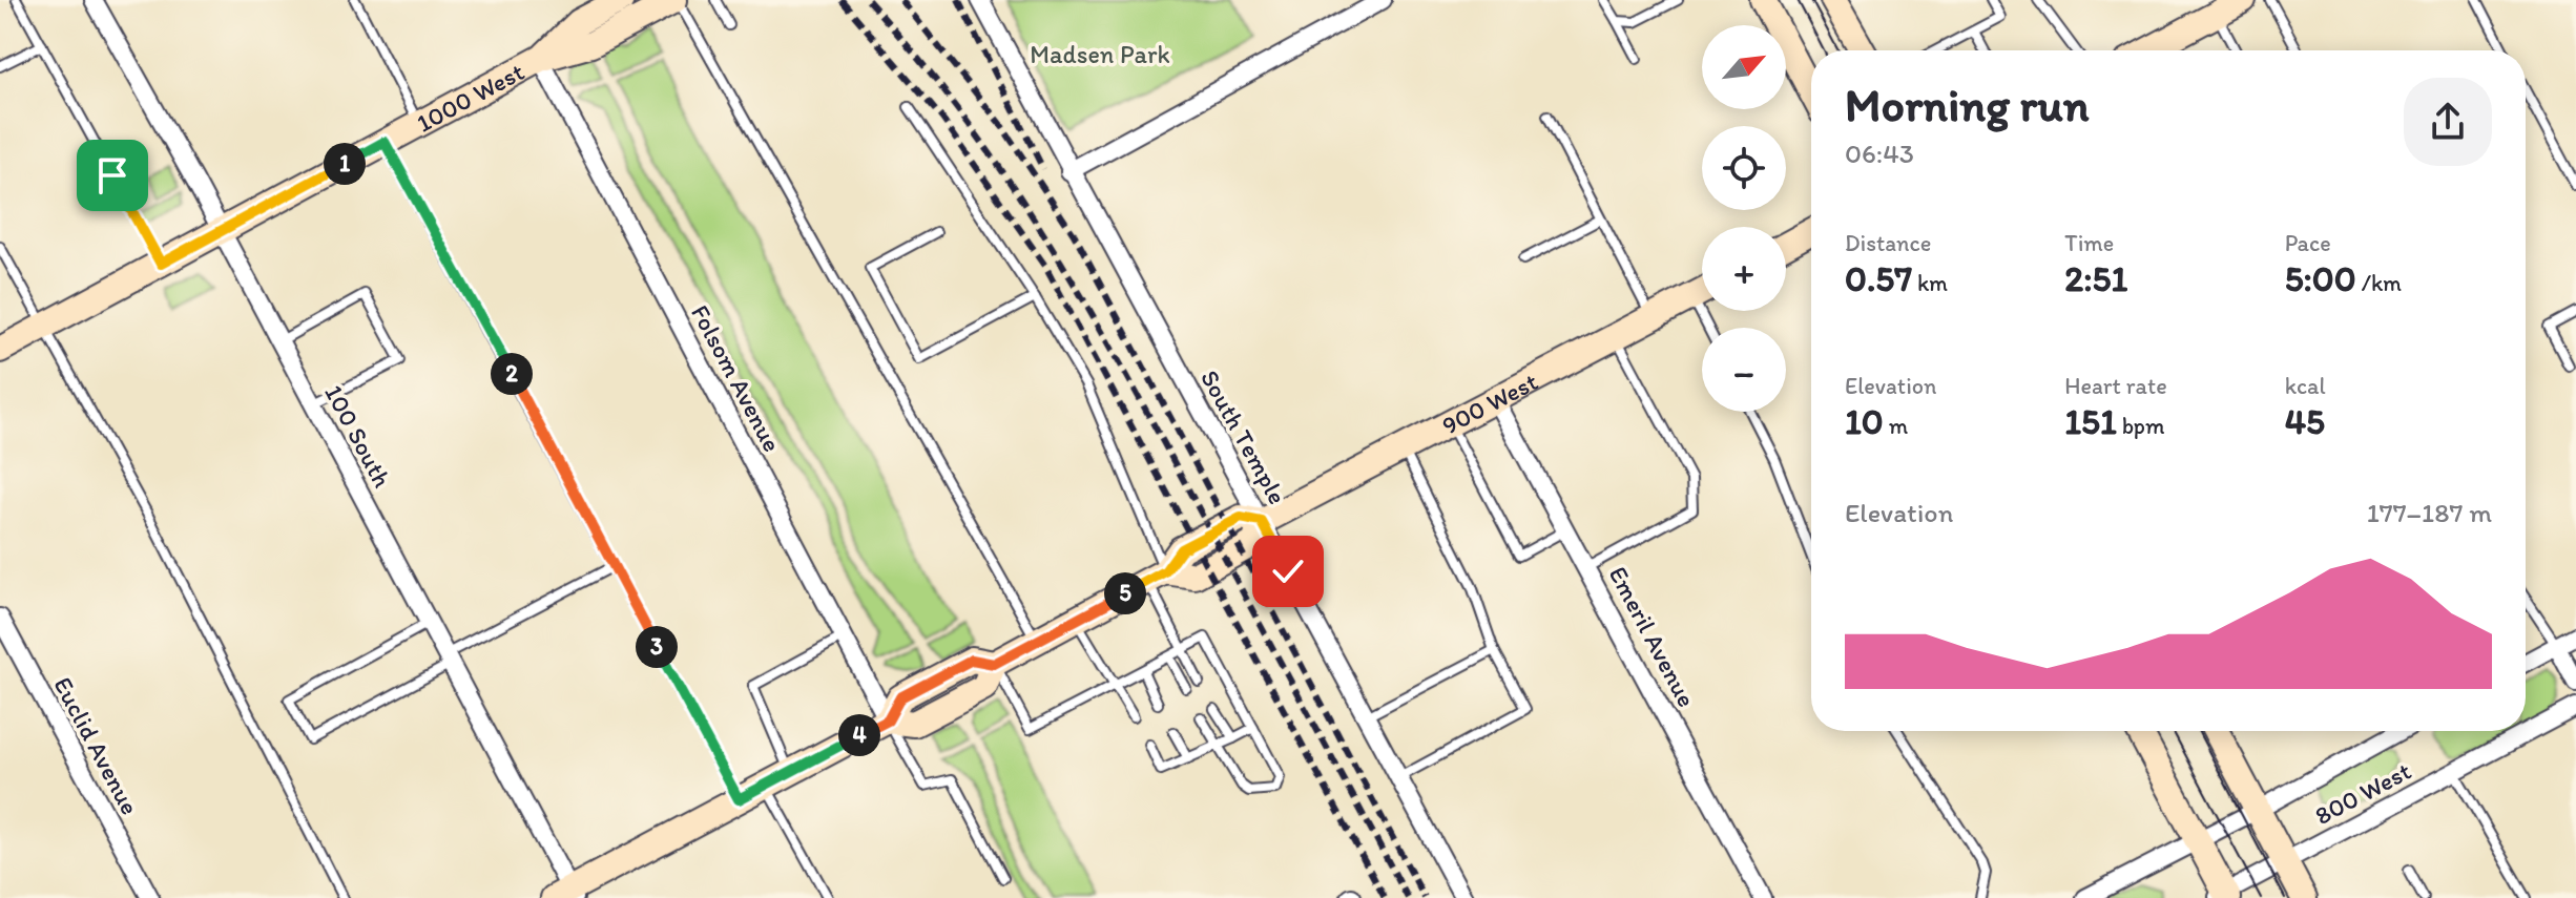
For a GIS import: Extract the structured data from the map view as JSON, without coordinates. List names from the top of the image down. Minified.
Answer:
{"streets":{"main road":["1000 West","900 West"],"street":["Folsom Avenue","100 South","South Temple","Emeril Avenue","Euclid Avenue","800 West"]},"crossings":[["1000 West","Folsom Avenue"],["1000 West","100 South"],["Folsom Avenue","900 West"],["900 West","100 South"],["900 West","South Temple"],["900 West","Emeril Avenue"]],"parks":["Madsen Park"],"north":"top right","page":{"map_buttons":["+","−"],"heading":["Morning run","06:43"],"pins":["1","2","5","3","4"],"stats":[["Distance","0.57 km"],["Time","2:51"],["Pace","5:00 /km"],["Elevation","10 m"],["Heart rate","151 bpm"],["kcal","45"]],"chart":["Elevation","177–187 m"]}}
